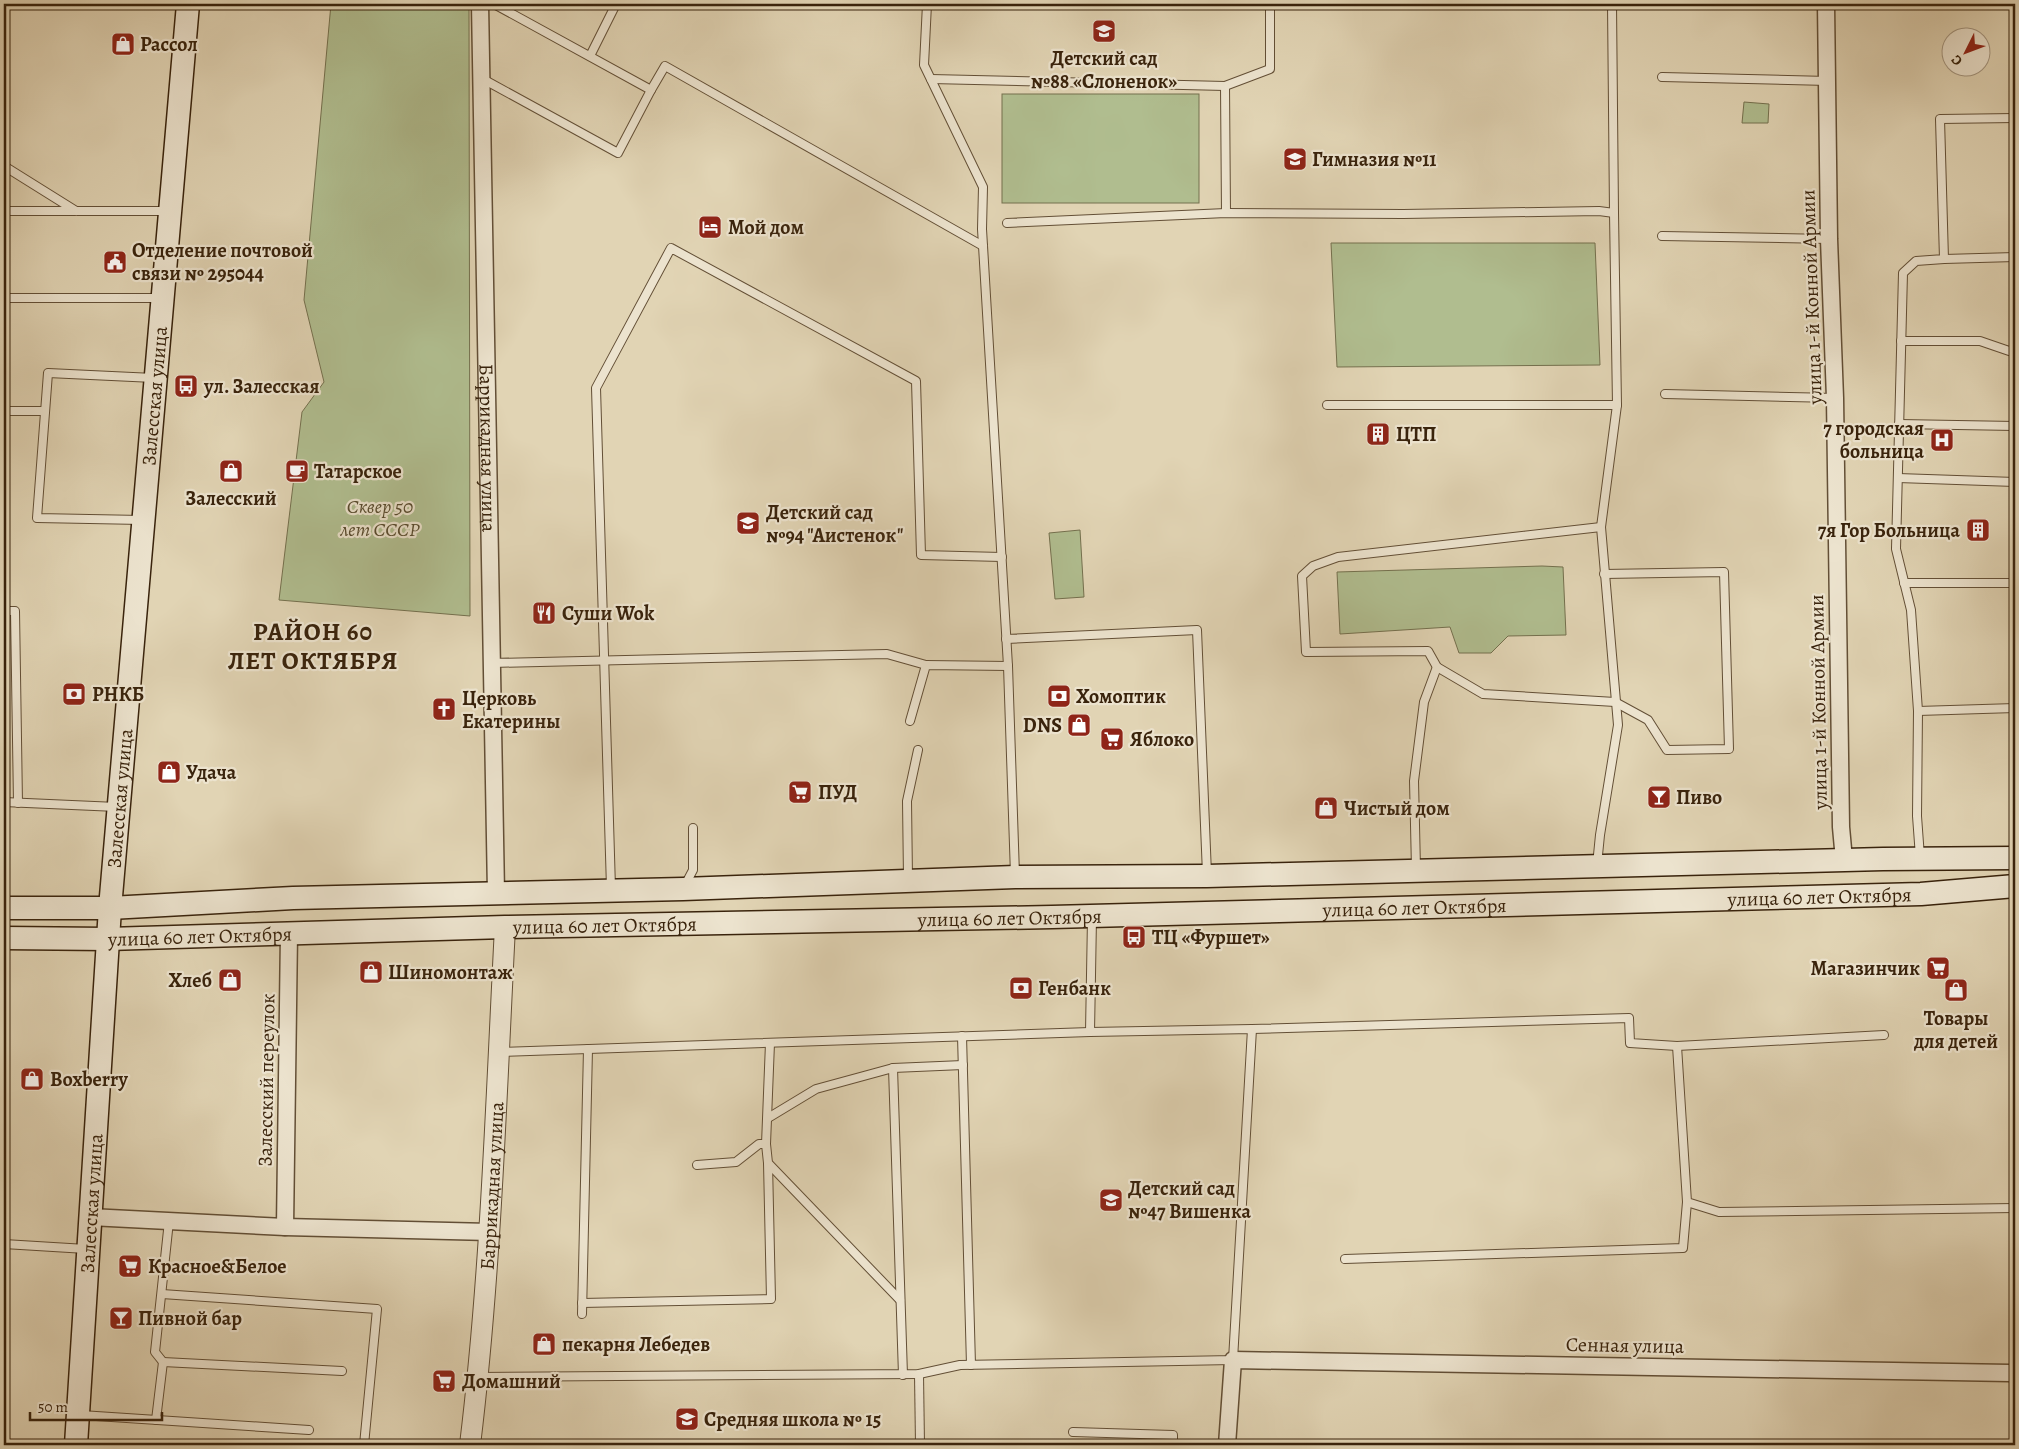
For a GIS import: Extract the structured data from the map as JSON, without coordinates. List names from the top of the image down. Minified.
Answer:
{"streets":{"main road":["Залесская улица","улица 60 лет Октября"],"street":["улица 1-й Конной Армии","Баррикадная улица","Залесский переулок","Сенная улица"]},"crossings":[["улица 1-й Конной Армии","улица 60 лет Октября"],["Залесская улица","улица 60 лет Октября"],["Баррикадная улица","улица 60 лет Октября"],["улица 60 лет Октября","Залесский переулок"]],"districts":["РАЙОН 60 ЛЕТ ОКТЯБРЯ"],"parks":["Сквер 50 лет СССР"],"places":{"school or university":["Детский сад №88 «Слоненок»","Гимназия №11","Детский сад №94 \"Аистенок\"","Детский сад №47 Вишенка","Средняя школа № 15"],"shop":["Рассол","Залесский","DNS","Удача","Чистый дом","Шиномонтаж","Хлеб","Товары для детей","Boxberry","пекарня Лебедев"],"hotel":["Мой дом"],"public building":["Отделение почтовой связи № 295044"],"bus stop":["ул. Залесская","ТЦ «Фуршет»"],"building":["ЦТП","7я Гор Больница"],"hospital":["7 городская больница"],"cafe":["Татарское"],"restaurant":["Суши Wok"],"bank":["РНКБ","Хомоптик","Генбанк"],"church":["Церковь Екатерины"],"supermarket":["Яблоко","ПУД","Магазинчик","Красное&Белое","Домашний"],"bar":["Пиво","Пивной бар"]},"scale_bar":"50 m","north":"bottom left"}
